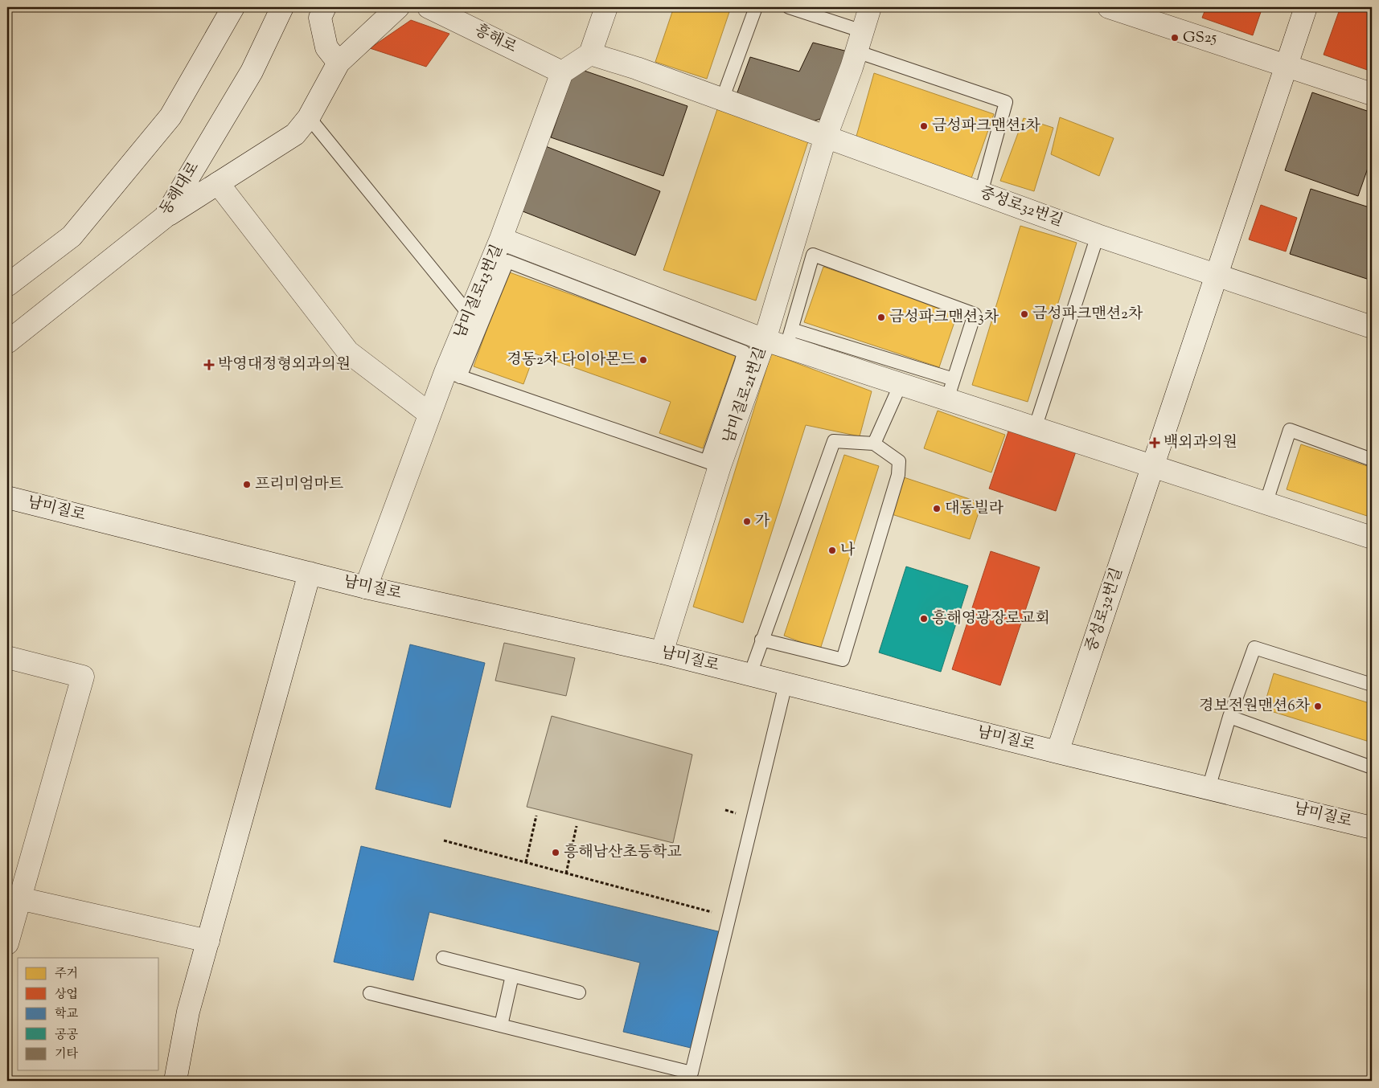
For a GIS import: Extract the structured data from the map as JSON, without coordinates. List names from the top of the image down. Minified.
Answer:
{"streets":{"street":["흥해로","동해대로","중성로32번길","남미질로13번길","남미질로21번길","남미질로"]},"crossings":[["흥해로","남미질로13번길"],["중성로32번길","남미질로21번길"],["중성로32번길","남미질로"],["남미질로13번길","남미질로"],["남미질로21번길","남미질로"]],"places":{"other":["GS25","금성파크맨션1차","금성파크맨션2차","금성파크맨션3차","경동2차 다이아몬드","프리미엄마트","대동빌라","가","나","흥해영광장로교회","경보전원맨션6차","흥해남산초등학교"],"health":["박영대정형외과의원","백외과의원"]},"legend":["주거","상업","학교","공공","기타"]}
